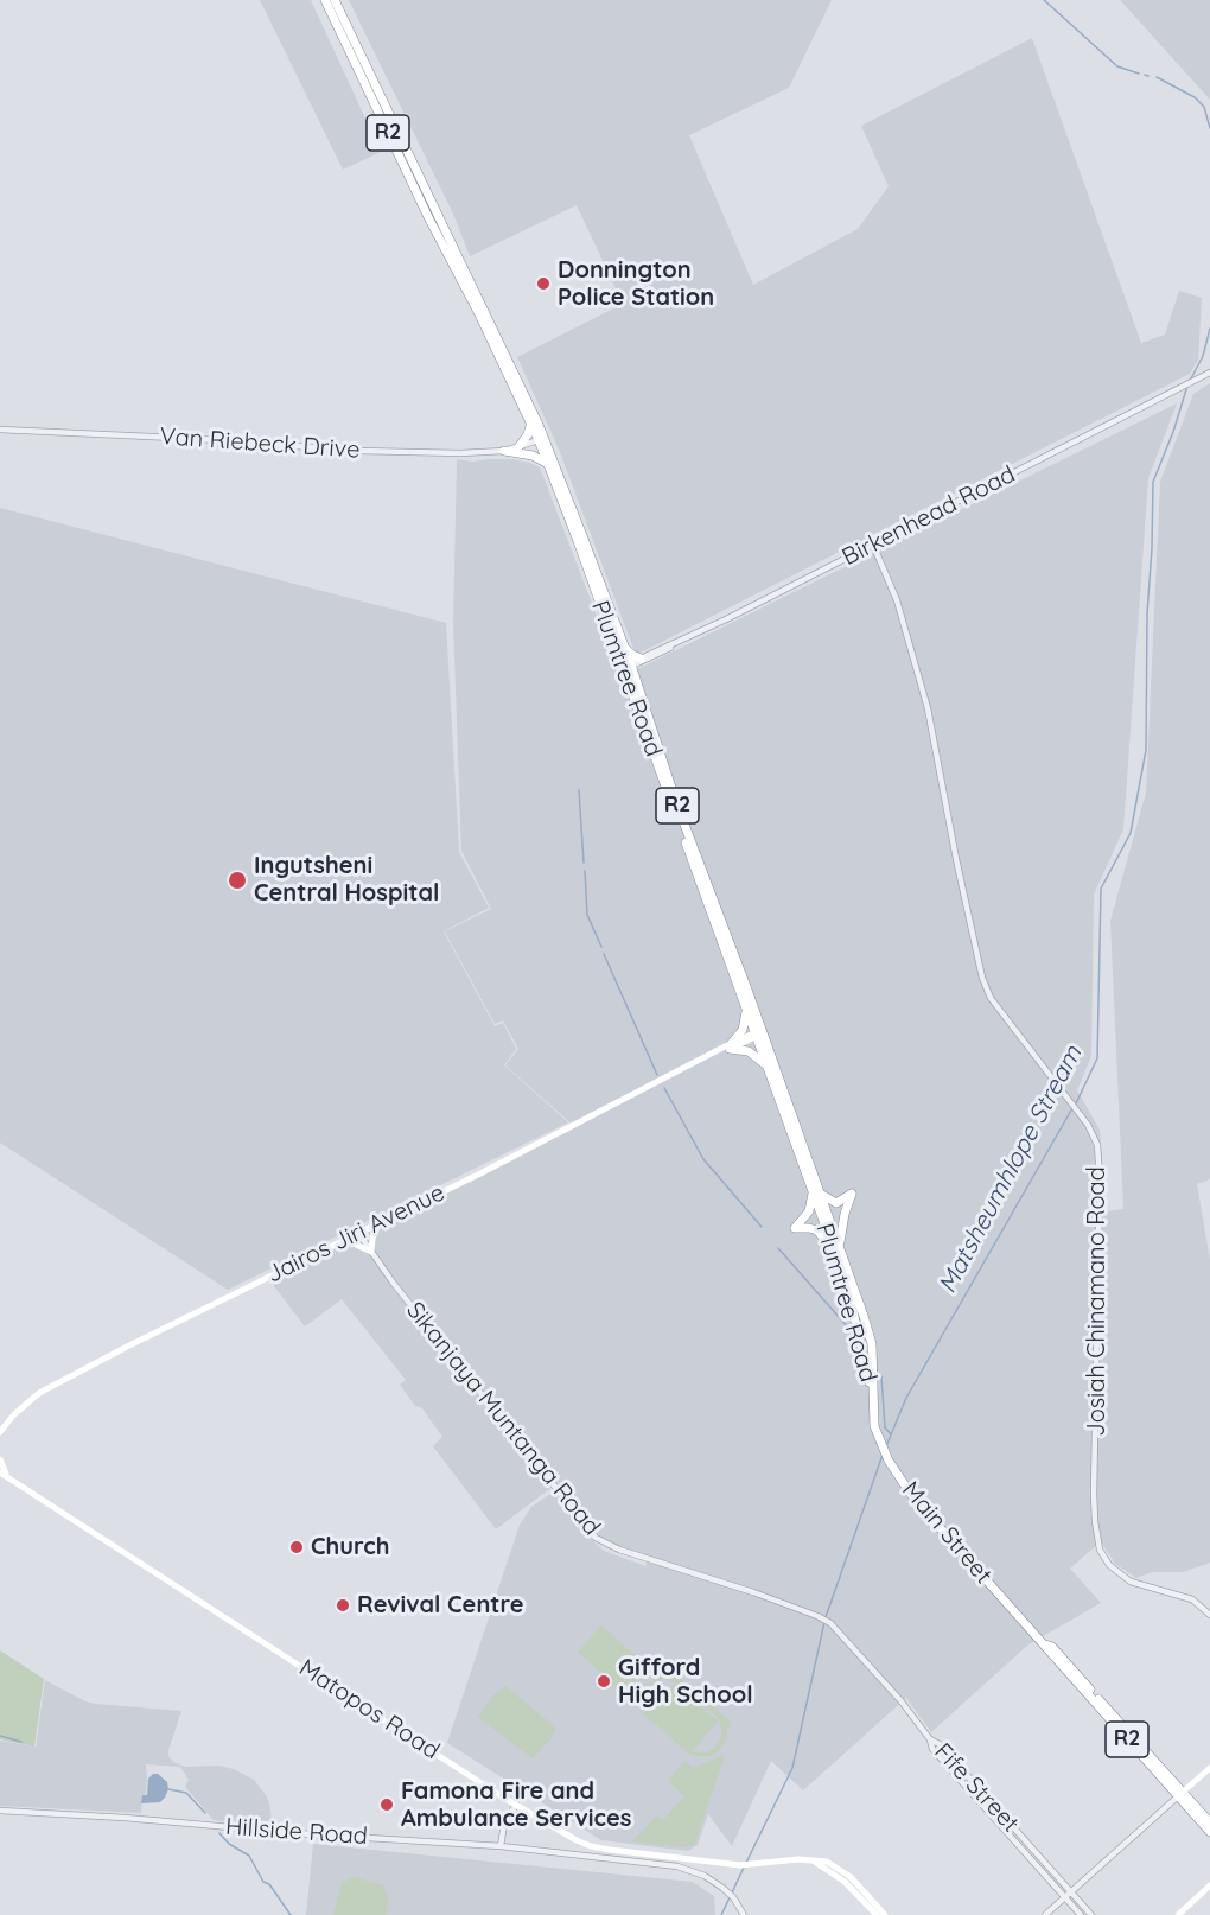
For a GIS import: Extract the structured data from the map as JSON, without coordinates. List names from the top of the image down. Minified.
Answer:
{"streets":{"highway":["R2","Plumtree Road","Main Street"],"main road":["Jairos Jiri Avenue","Matopos Road"],"street":["Van Riebeck Drive","Birkenhead Road","Josiah Chinamano Road","Sikanjaya Muntanga Road","Fife Street","Hillside Road"]},"crossings":[["R2","Main Street"],["Van Riebeck Drive","Plumtree Road"],["Birkenhead Road","Plumtree Road"],["Birkenhead Road","Josiah Chinamano Road"],["Plumtree Road","Jairos Jiri Avenue"],["Plumtree Road","Main Street"],["Jairos Jiri Avenue","Sikanjaya Muntanga Road"],["Sikanjaya Muntanga Road","Fife Street"]],"water":["Matsheumhlope Stream"],"places":["Donnington Police Station","Ingutsheni Central Hospital","Church","Revival Centre","Gifford High School","Famona Fire and Ambulance Services"]}
